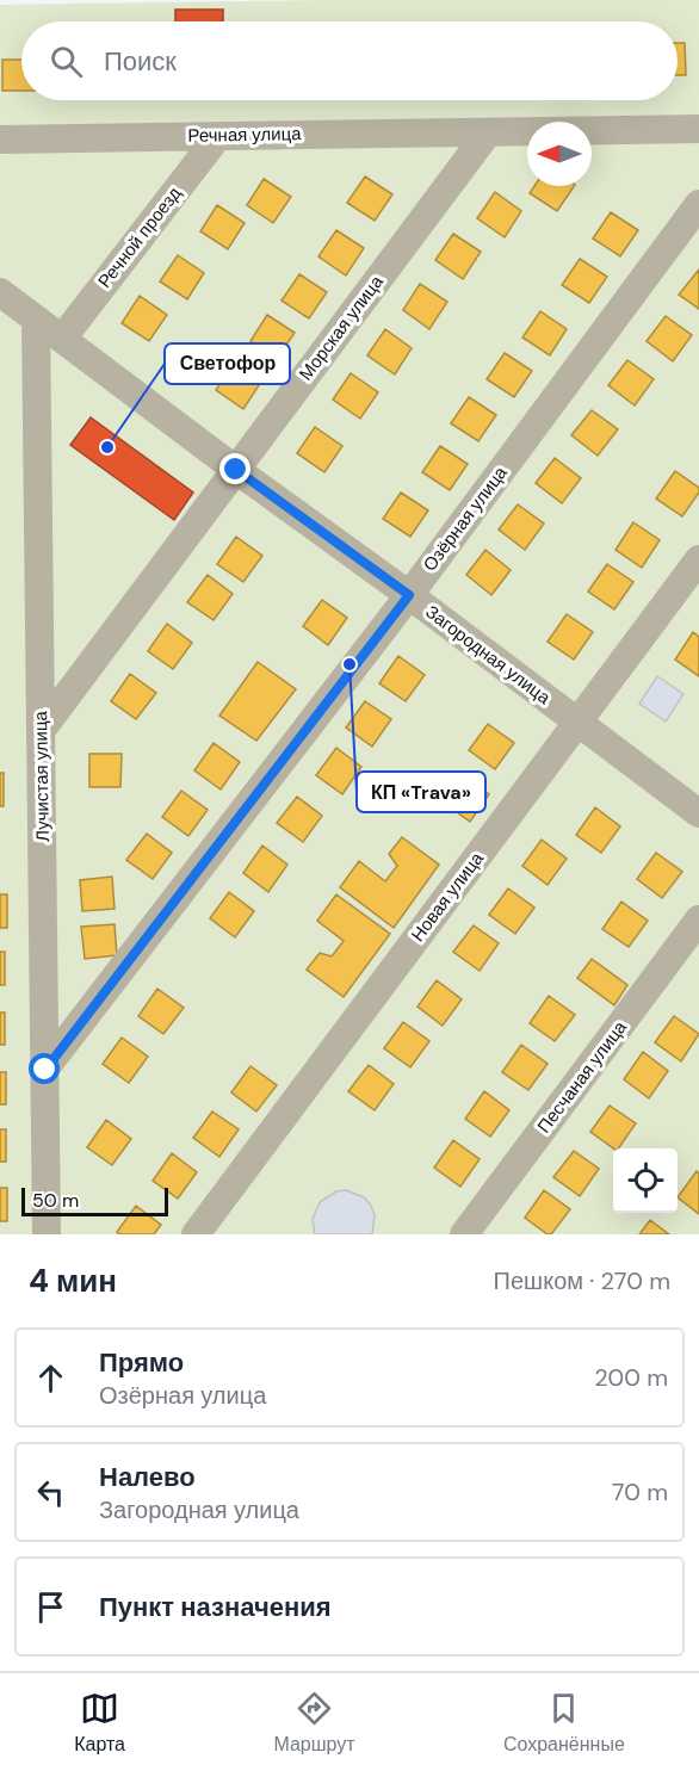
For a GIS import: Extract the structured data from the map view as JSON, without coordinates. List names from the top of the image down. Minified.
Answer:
{"streets":{"street":["Речная улица","Речной проезд","Морская улица","Озёрная улица","Загородная улица","Лучистая улица","Новая улица","Песчаная улица"]},"crossings":[["Речная улица","Речной проезд"],["Речная улица","Морская улица"],["Речной проезд","Загородная улица"],["Морская улица","Загородная улица"],["Морская улица","Лучистая улица"],["Озёрная улица","Загородная улица"],["Озёрная улица","Лучистая улица"],["Загородная улица","Лучистая улица"],["Загородная улица","Новая улица"]],"places":["Светофор","КП «Trava»"],"scale_bar":"50 m","north":"left","page":{"search":"Поиск","scale":"50 m","heading":["4 мин","Пешком · 270 m"],"list":[["Прямо","Озёрная улица","200 m"],["Налево","Загородная улица","70 m"],"Пункт назначения"],"nav":["Карта","Маршрут","Сохранённые"]}}
